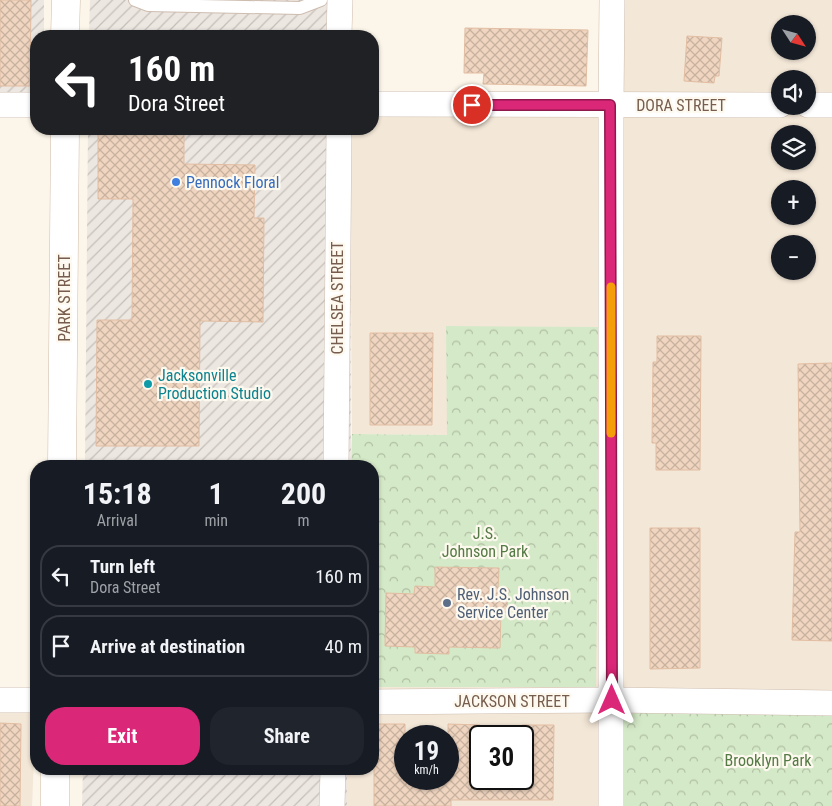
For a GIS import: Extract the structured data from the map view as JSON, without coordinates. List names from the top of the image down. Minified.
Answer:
{"streets":{"street":["DORA STREET","PARK STREET","CHELSEA STREET","JACKSON STREET"]},"parks":["J.S. Johnson Park","Brooklyn Park"],"places":["Pennock Floral","Jacksonville Production Studio","Rev. J.S. Johnson Service Center"],"north":"bottom right","page":{"map_buttons":["+","−"],"turn":["160 m","Dora Street"],"eta":["15:18","Arrival","1","min","200","m"],"list":[{"name":"Turn left","note":"Dora Street","value":"160 m"},{"name":"Arrive at destination","value":"40 m"}],"buttons":["Exit","Share"],"speed":"19 km/h","limit":"30"}}
